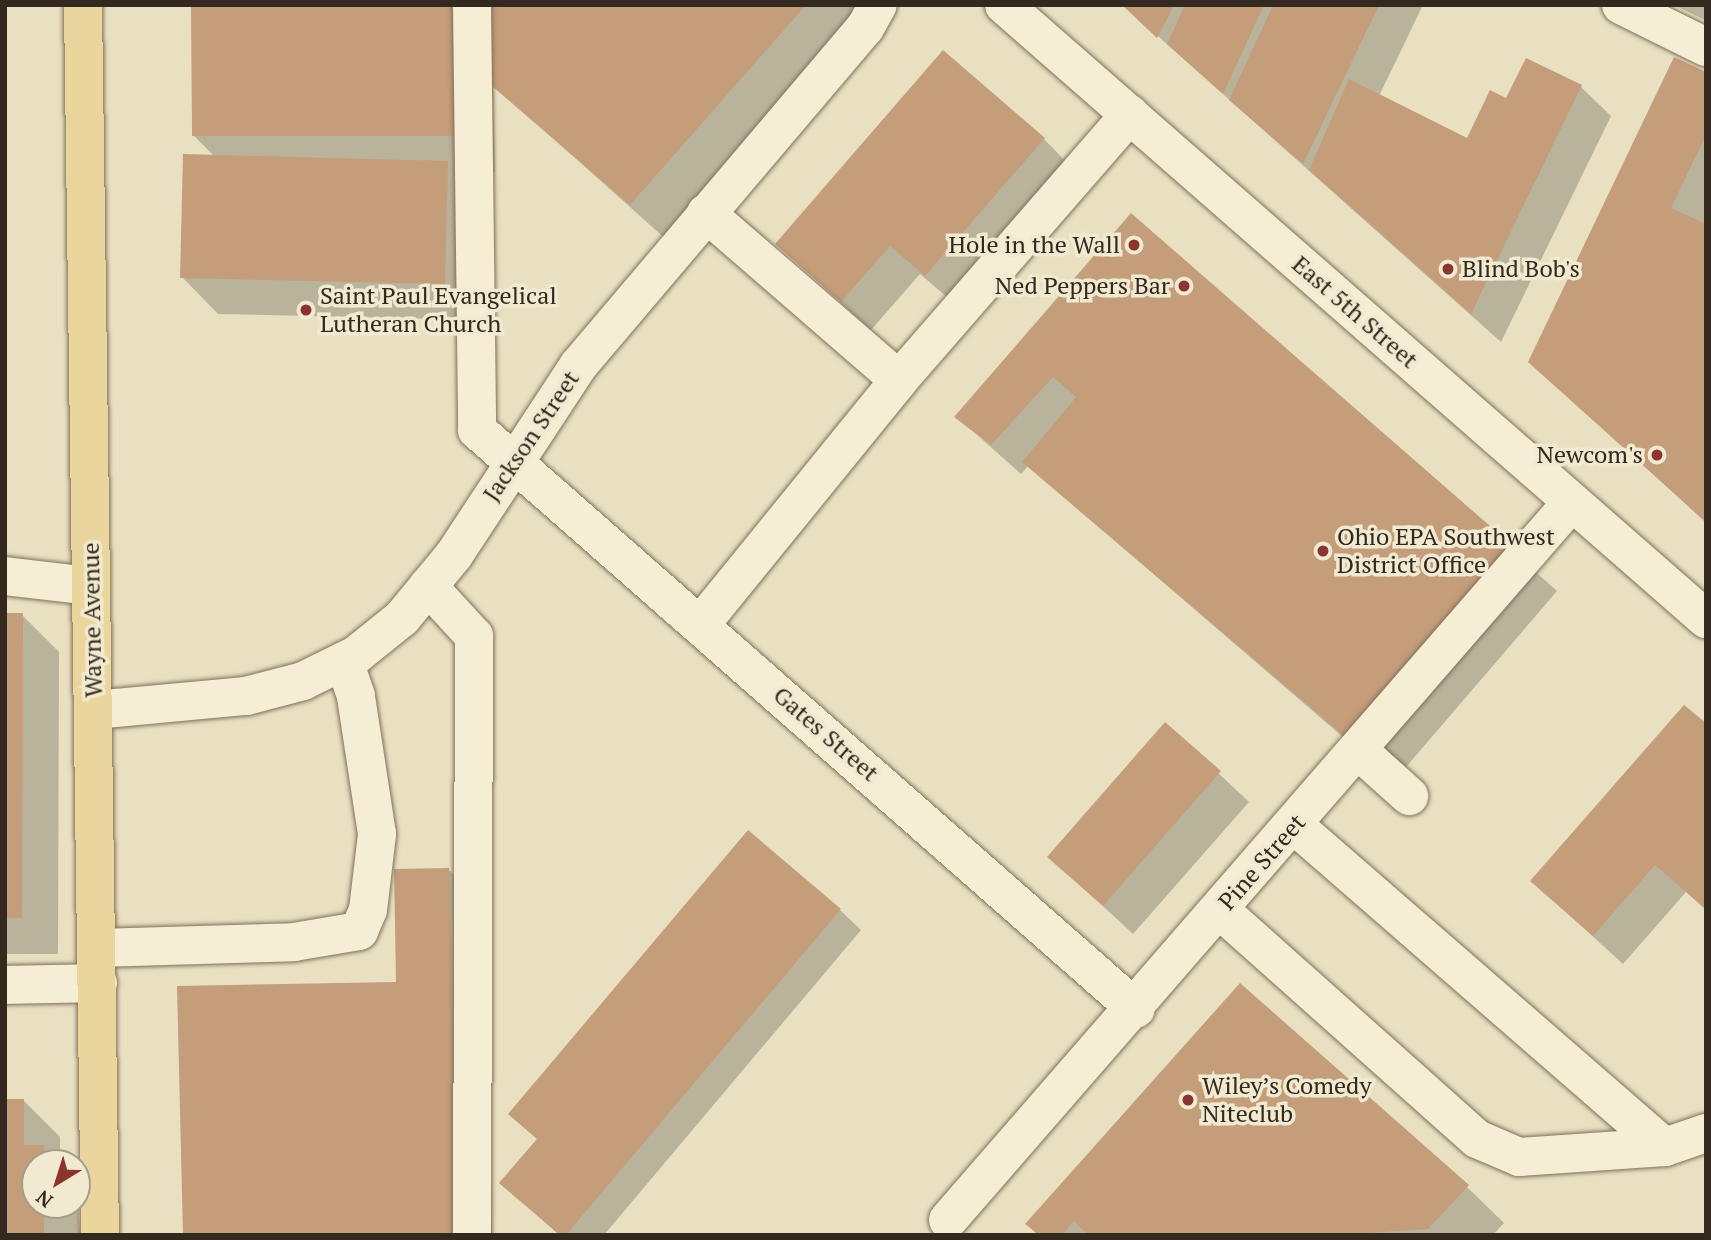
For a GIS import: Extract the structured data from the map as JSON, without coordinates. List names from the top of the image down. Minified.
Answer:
{"streets":{"main road":["Wayne Avenue"],"street":["East 5th Street","Jackson Street","Gates Street","Pine Street"]},"crossings":[["East 5th Street","Pine Street"],["Jackson Street","Wayne Avenue"],["Jackson Street","Gates Street"],["Gates Street","Pine Street"]],"places":["Hole in the Wall","Blind Bob's","Ned Peppers Bar","Saint Paul Evangelical Lutheran Church","Newcom's","Ohio EPA Southwest District Office","Wiley’s Comedy Niteclub"],"north":"bottom left"}
